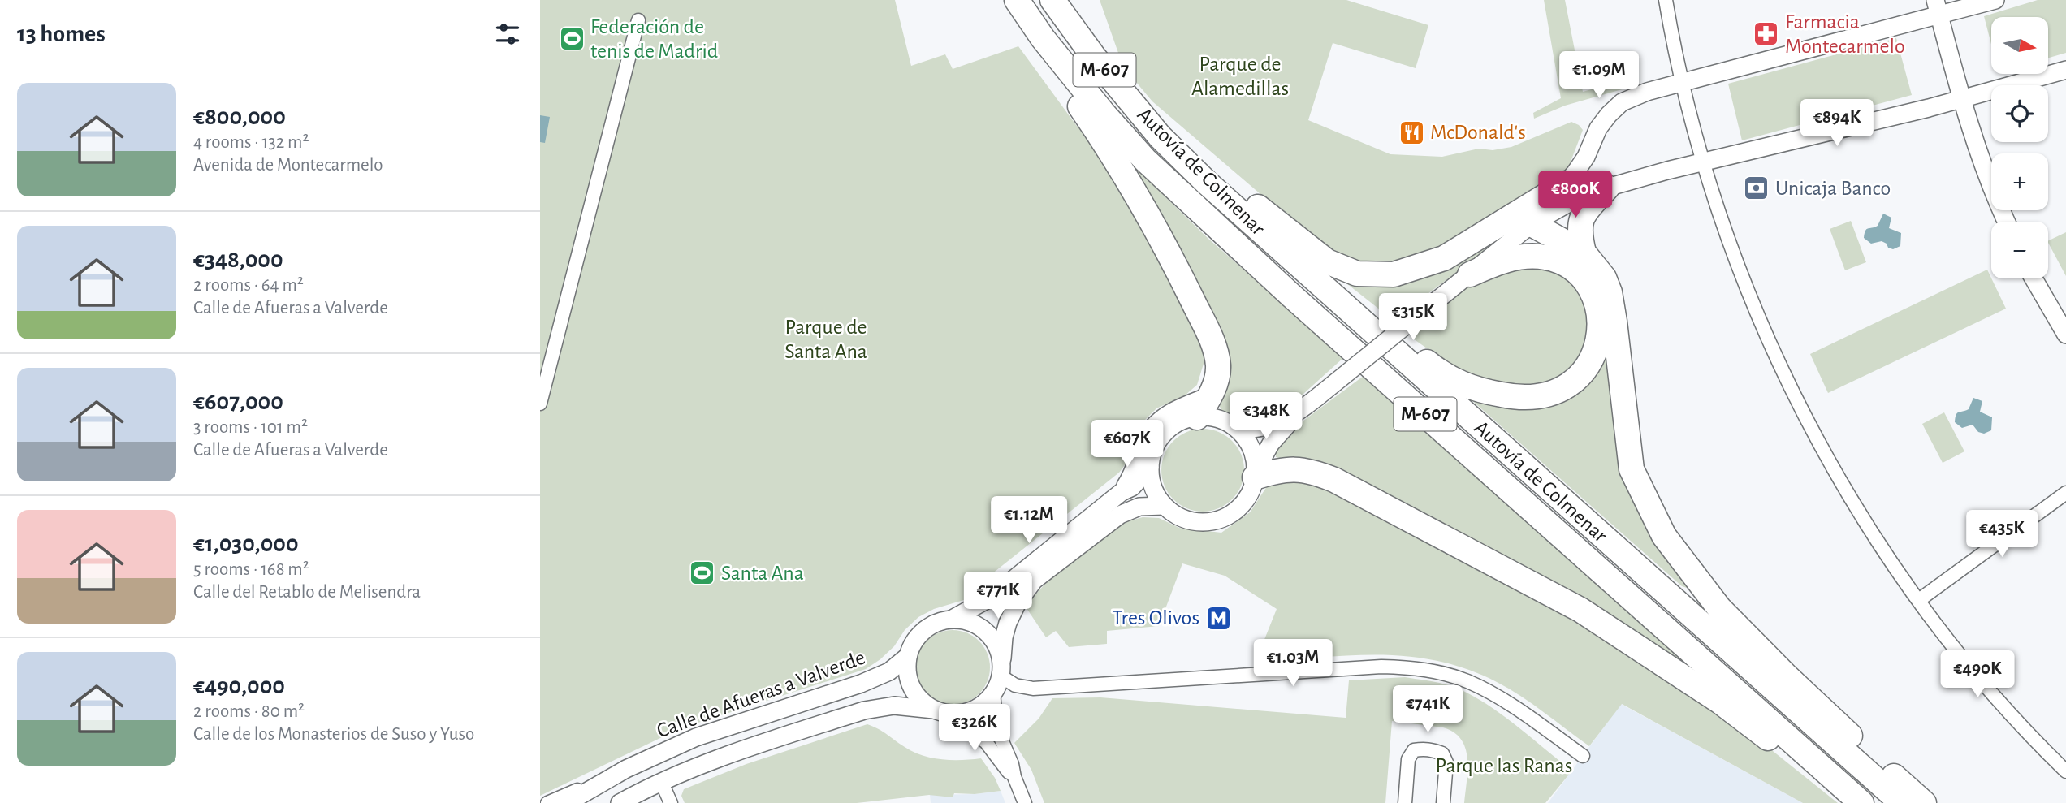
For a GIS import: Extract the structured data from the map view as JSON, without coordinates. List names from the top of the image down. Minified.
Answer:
{"streets":{"highway":["M-607","Autovía de Colmenar"],"street":["Calle de Afueras a Valverde"]},"parks":["Parque de Alamedillas","Parque de Santa Ana","Parque las Ranas"],"places":{"pharmacy":["Farmacia Montecarmelo"],"sports":["Federación de tenis de Madrid","Santa Ana"],"restaurant":["McDonald's"],"bank":["Unicaja Banco"],"metro station":["Tres Olivos"]},"north":"right","page":{"heading":"13 homes","map_buttons":["+","−"],"price":["€1.09M","€894K","€800K","€315K","€348K","€607K","€1.12M","€435K","€771K","€1.03M","€490K","€741K","€326K"],"list":[{"name":"€800,000","note":"4 rooms · 132 m² · Avenida de Montecarmelo"},{"name":"€348,000","note":"2 rooms · 64 m² · Calle de Afueras a Valverde"},{"name":"€607,000","note":"3 rooms · 101 m² · Calle de Afueras a Valverde"},{"name":"€1,030,000","note":"5 rooms · 168 m² · Calle del Retablo de Melisendra"},{"name":"€490,000","note":"2 rooms · 80 m² · Calle de los Monasterios de Suso y Yuso"}]}}
